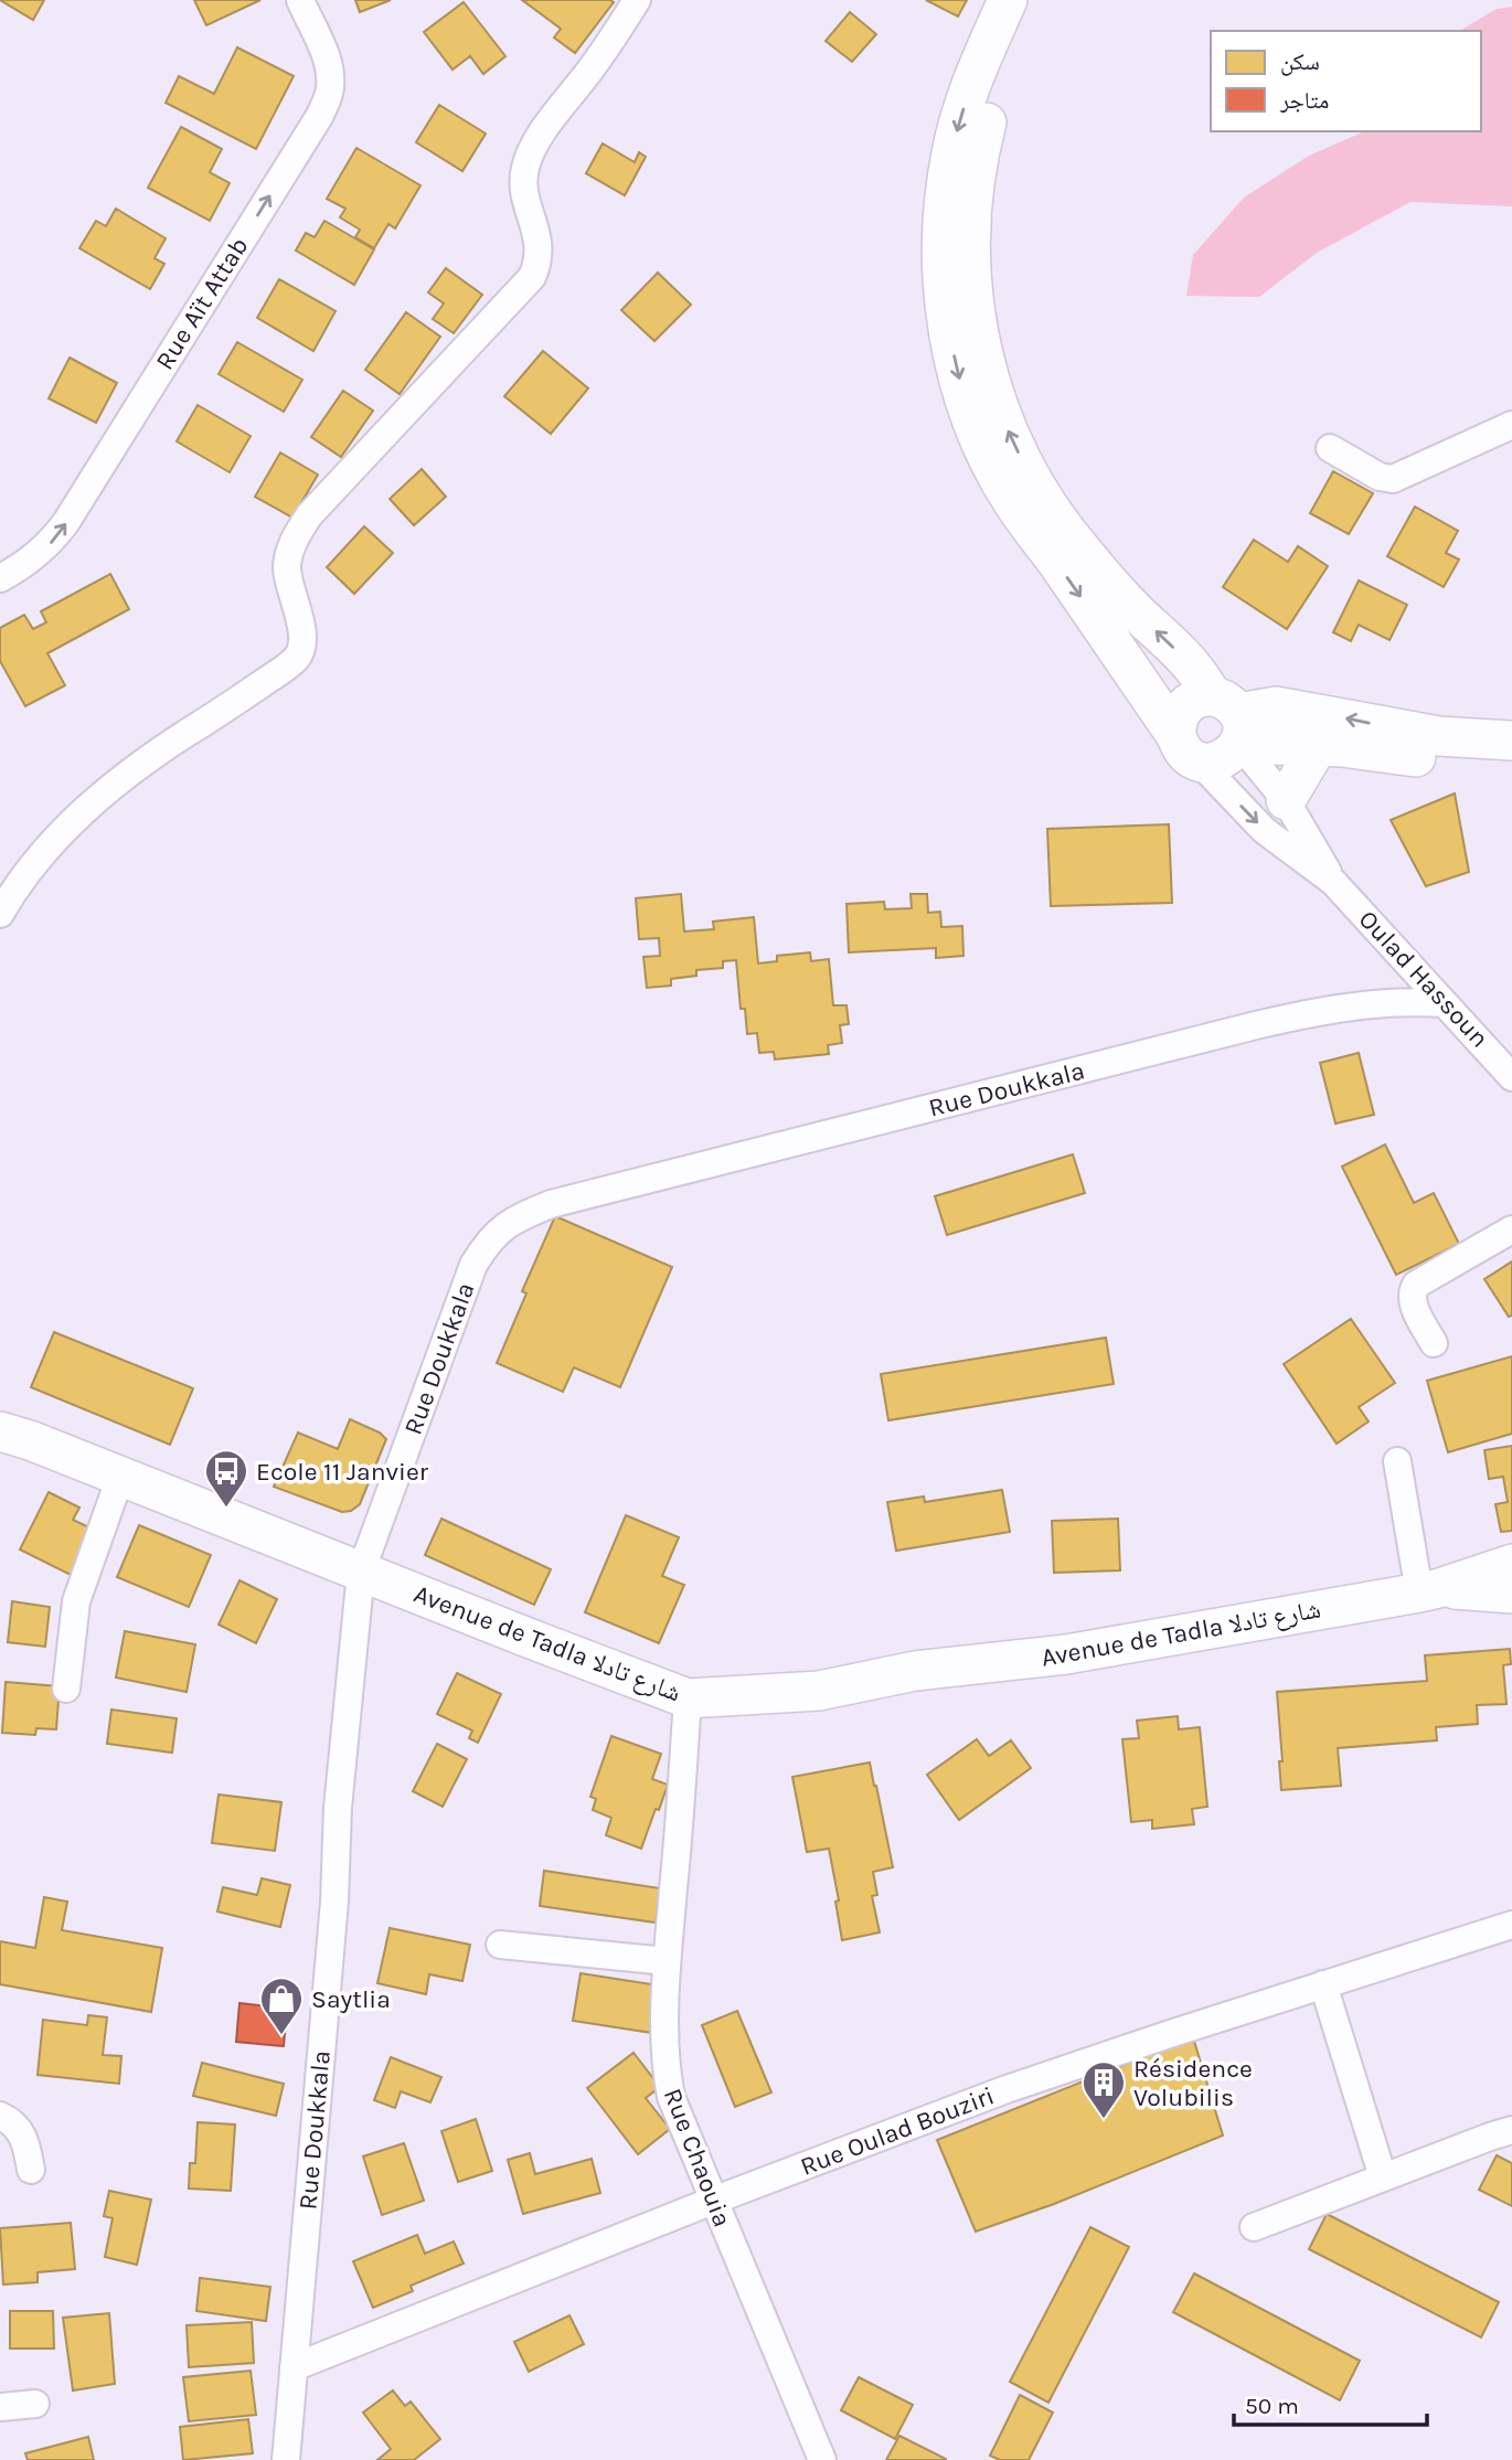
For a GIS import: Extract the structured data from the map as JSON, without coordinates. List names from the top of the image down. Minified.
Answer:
{"streets":{"street":["Rue Aït Attab","Oulad Hassoun","Rue Doukkala","Avenue de Tadla شارع تادلا","Rue Oulad Bouziri","Rue Chaouia"]},"crossings":[["Oulad Hassoun","Rue Doukkala"],["Rue Doukkala","Avenue de Tadla شارع تادلا"],["Rue Doukkala","Rue Oulad Bouziri"],["Avenue de Tadla شارع تادلا","Rue Chaouia"],["Rue Oulad Bouziri","Rue Chaouia"]],"places":{"bus stop":["Ecole 11 Janvier"],"shop":["Saytlia"],"building":["Résidence Volubilis"]},"legend":["سكن","متاجر"],"scale_bar":"50 m"}
